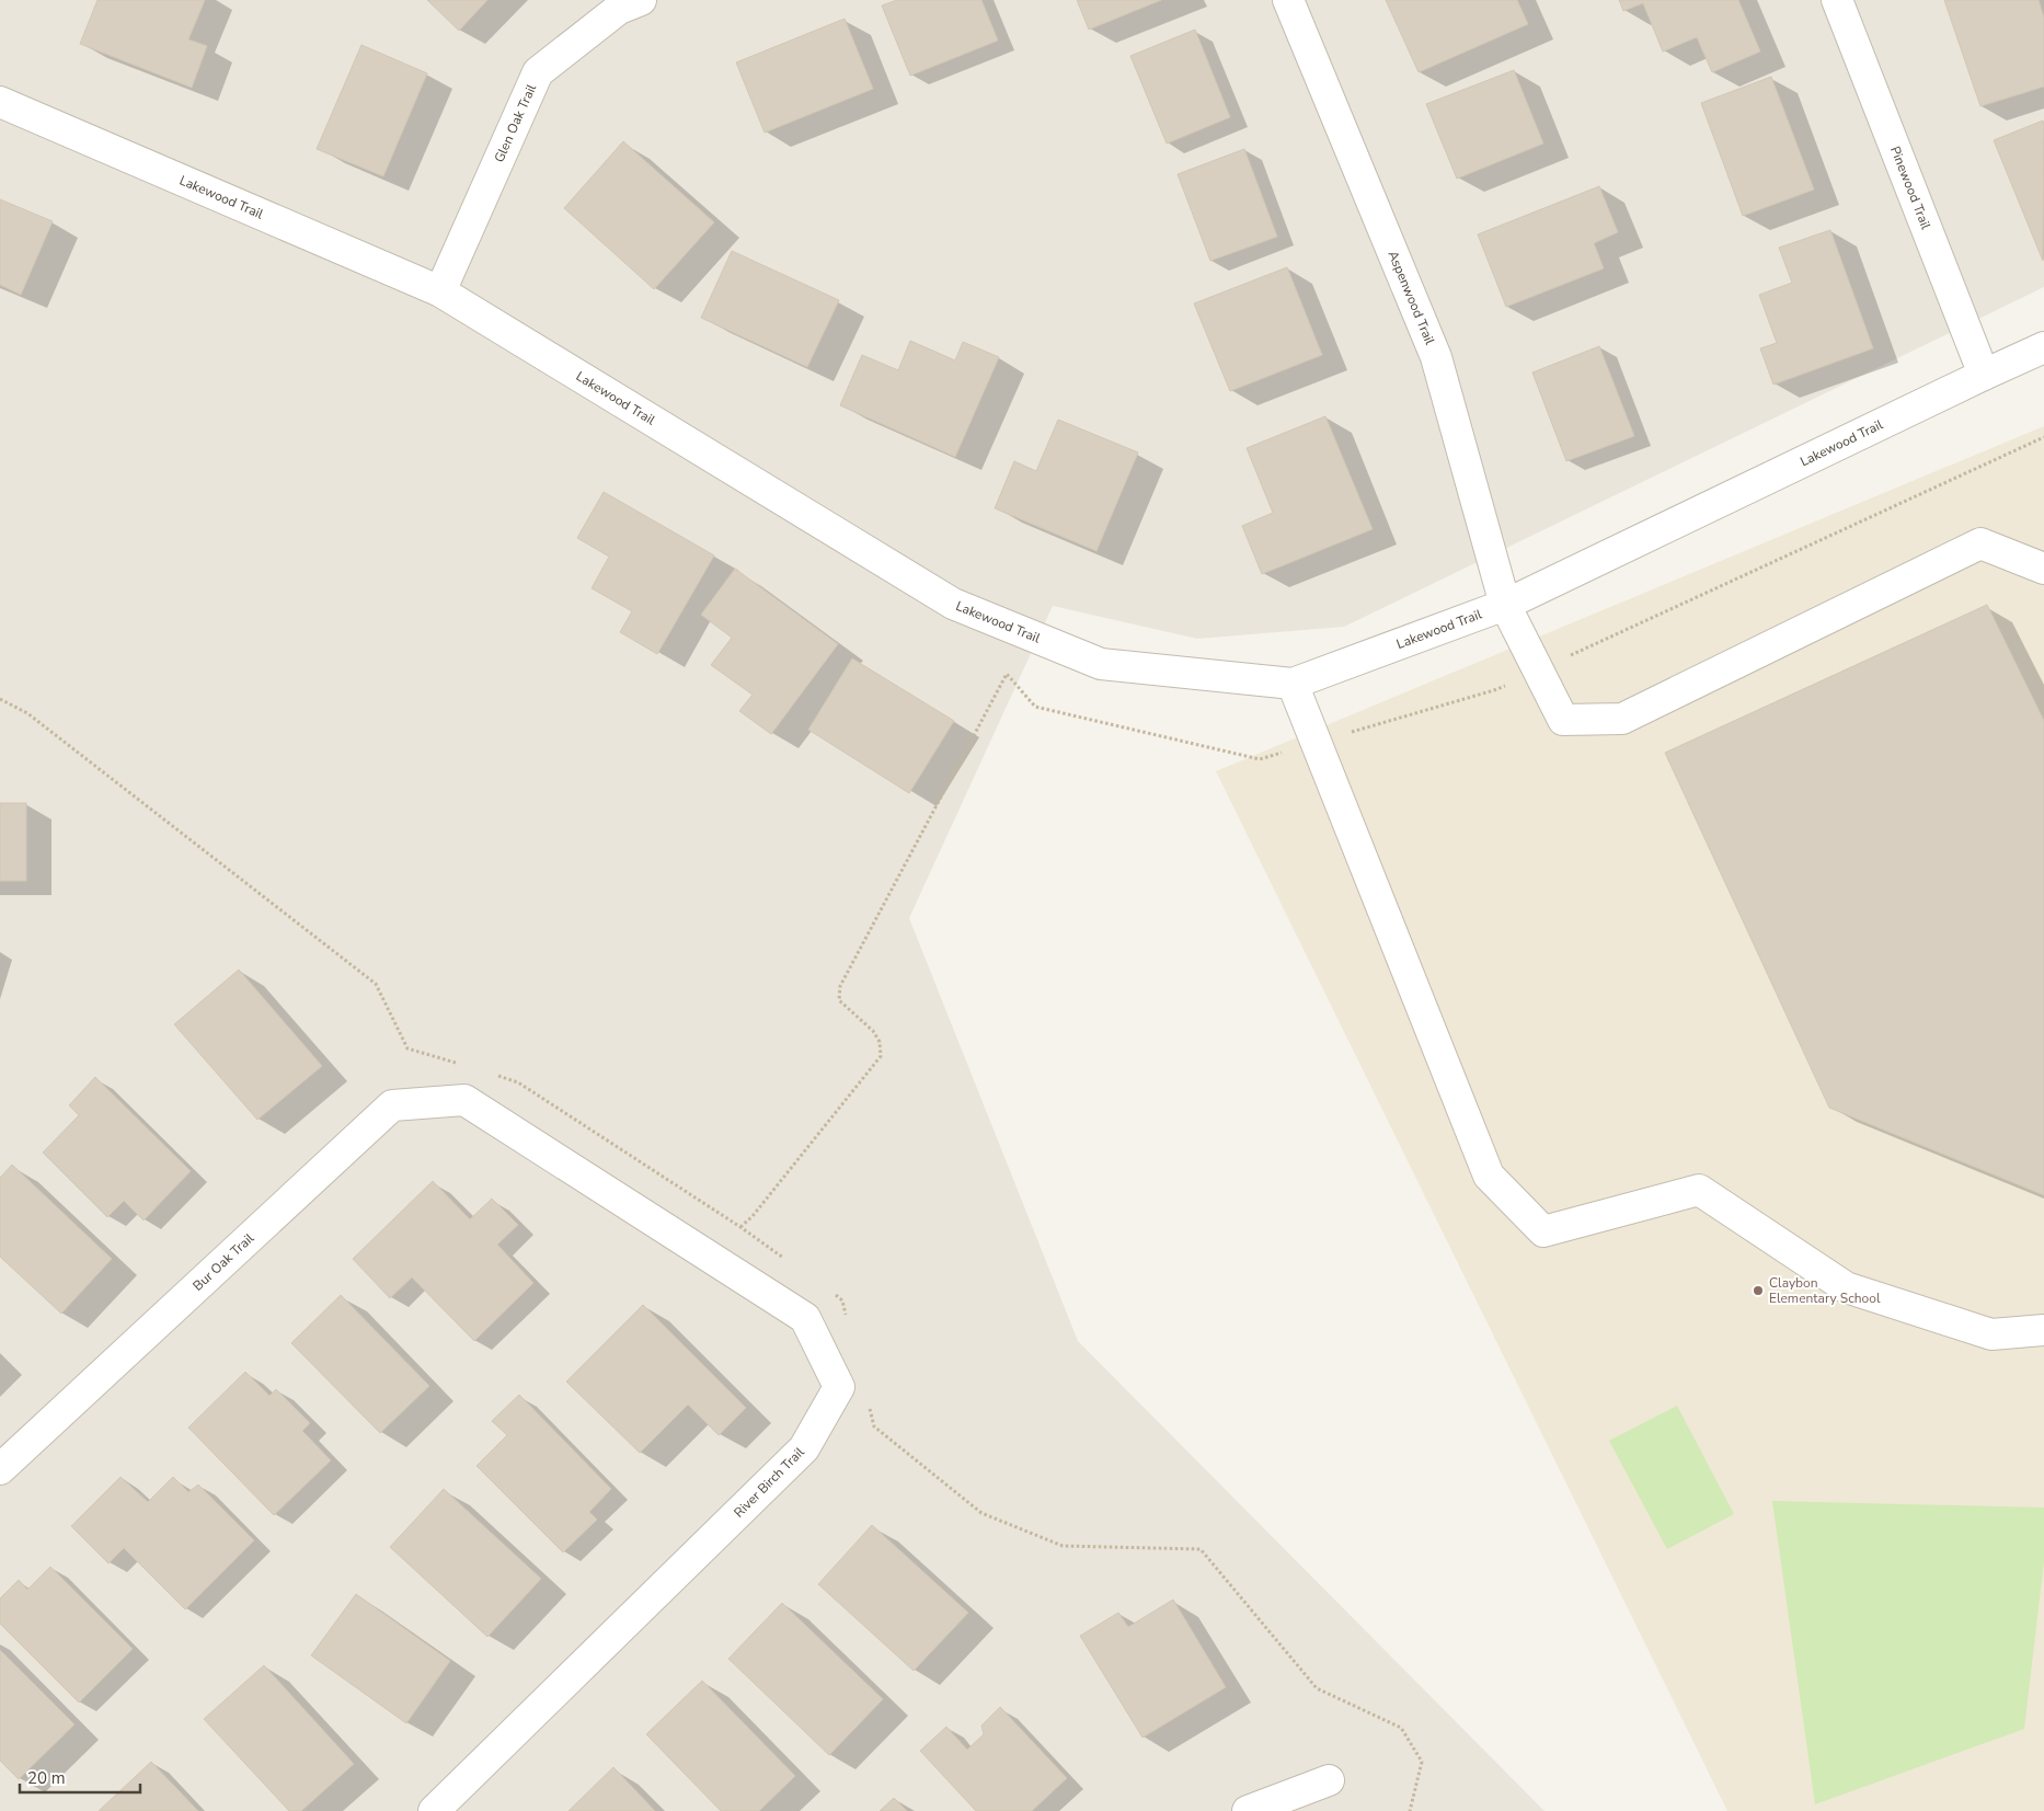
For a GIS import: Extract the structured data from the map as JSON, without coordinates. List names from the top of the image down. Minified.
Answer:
{"streets":{"street":["Glen Oak Trail","Pinewood Trail","Lakewood Trail","Aspenwood Trail","Bur Oak Trail","River Birch Trail"]},"crossings":[["Glen Oak Trail","Lakewood Trail"],["Pinewood Trail","Lakewood Trail"],["Lakewood Trail","Aspenwood Trail"],["Bur Oak Trail","River Birch Trail"]],"places":["Claybon Elementary School"],"scale_bar":"20 m"}
